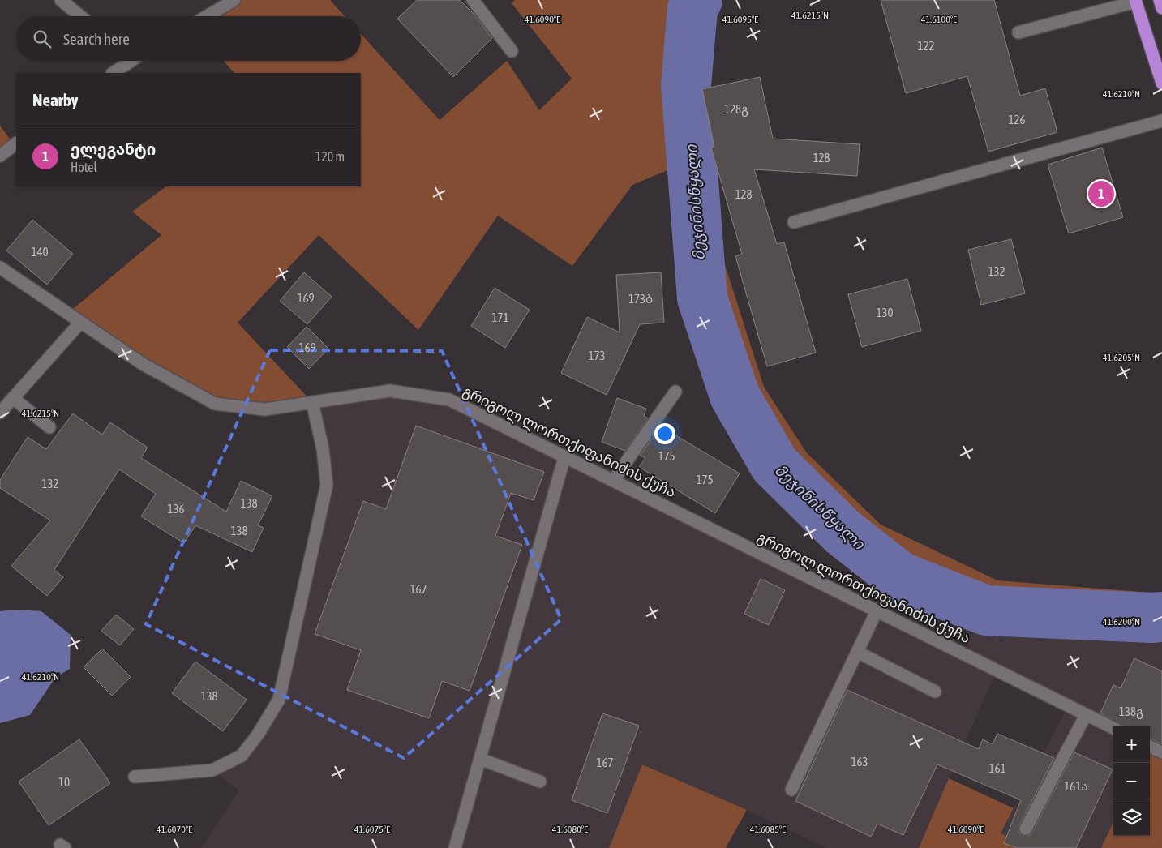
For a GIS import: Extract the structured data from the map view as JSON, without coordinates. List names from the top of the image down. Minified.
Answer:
{"streets":{"street":["გრიგოლ ლორთქიფანიძის ქუჩა"]},"water":["მეჯინისწყალი"],"house_numbers":["122","128გ","126","128","128","140","132","169","173ბ","130","171","169","173","175","175","132","138","136","138","167","138","138გ","163","167","161","10","161ა"],"page":{"search":"Search here","heading":"Nearby","list":[{"mark":"1","name":"ელეგანტი","note":"Hotel","value":"120 m"}],"pins":"1","map_buttons":["+","−"]},"coordinates":["41.6215°N","41.6090°E","41.6095°E","41.6100°E","41.6210°N","41.6205°N","41.6200°N","41.6070°E","41.6075°E","41.6080°E","41.6085°E"]}
